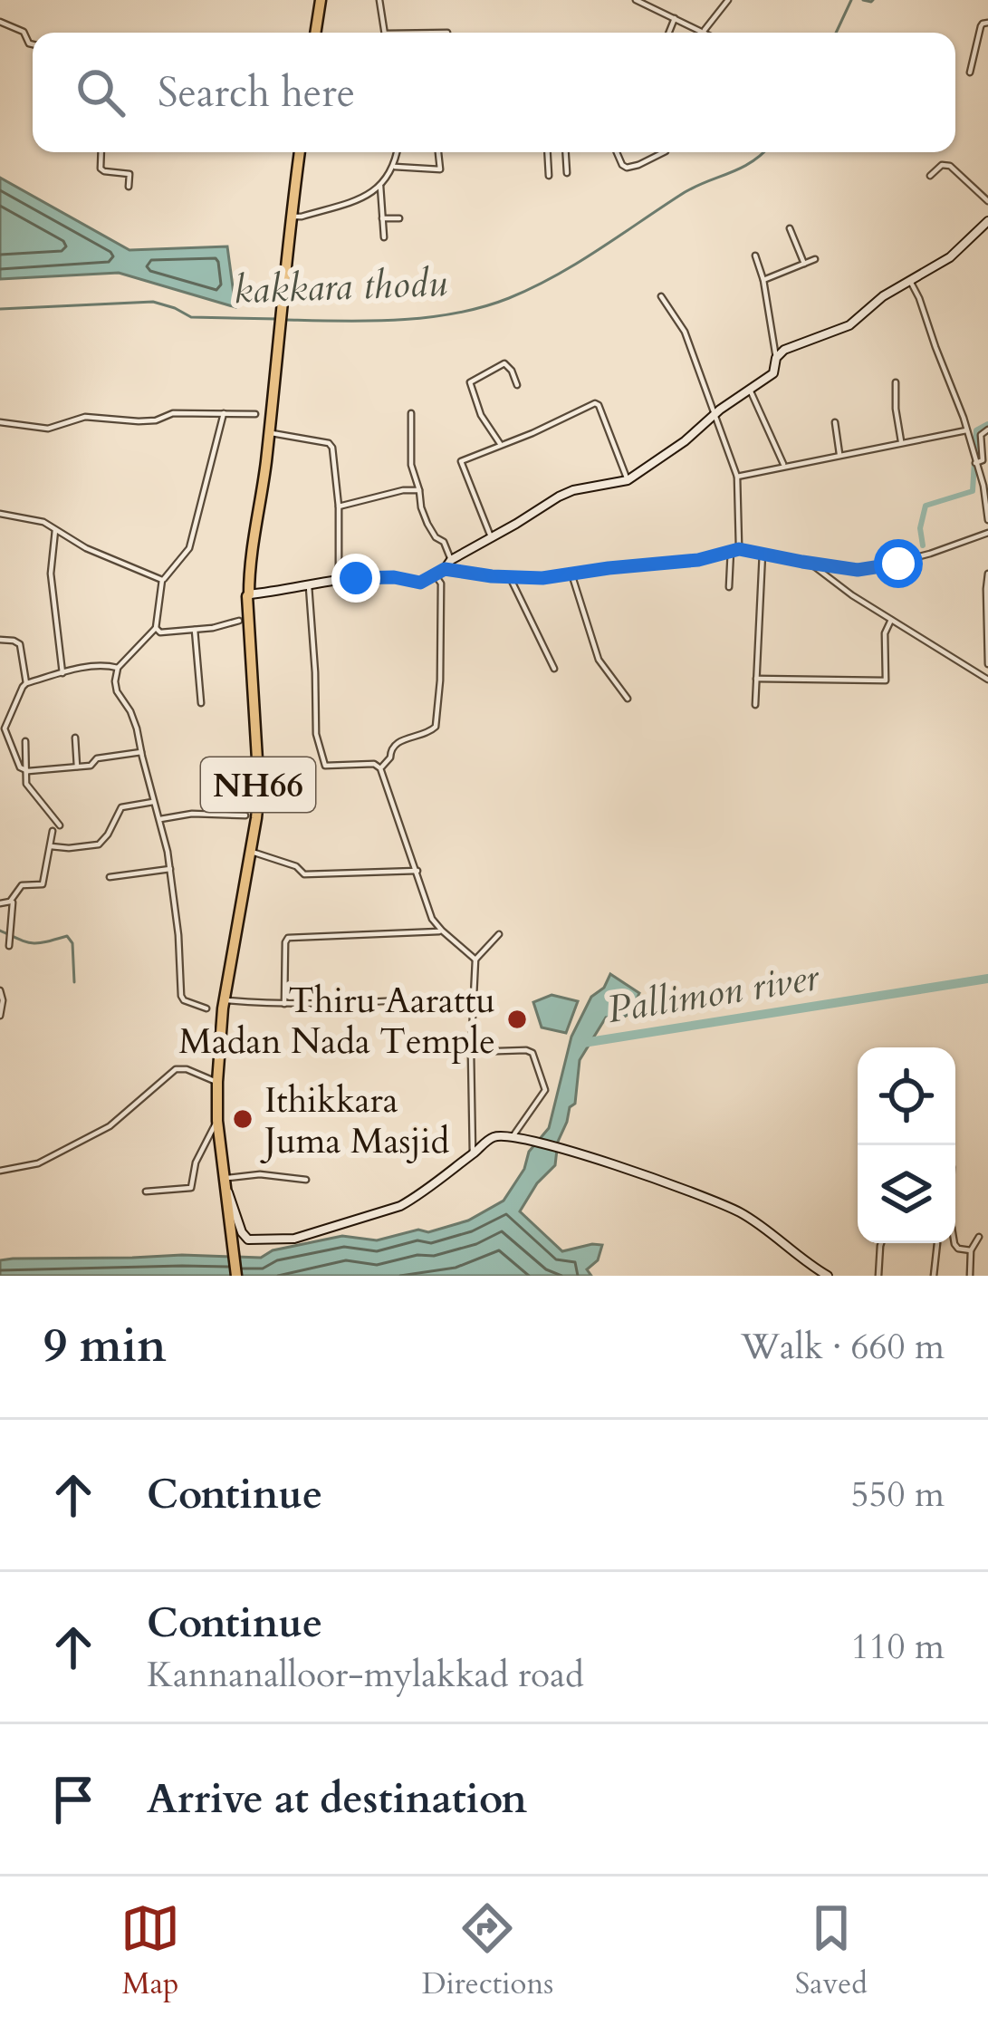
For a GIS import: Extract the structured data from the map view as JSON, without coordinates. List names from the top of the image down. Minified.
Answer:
{"streets":{"highway":["NH66"]},"water":["kakkara thodu","Pallimon river"],"places":["Thiru Aarattu Madan Nada Temple","Ithikkara Juma Masjid"],"page":{"search":"Search here","heading":["9 min","Walk · 660 m"],"list":[["Continue","550 m"],["Continue","Kannanalloor-mylakkad road","110 m"],"Arrive at destination"],"nav":["Map","Directions","Saved"]}}
